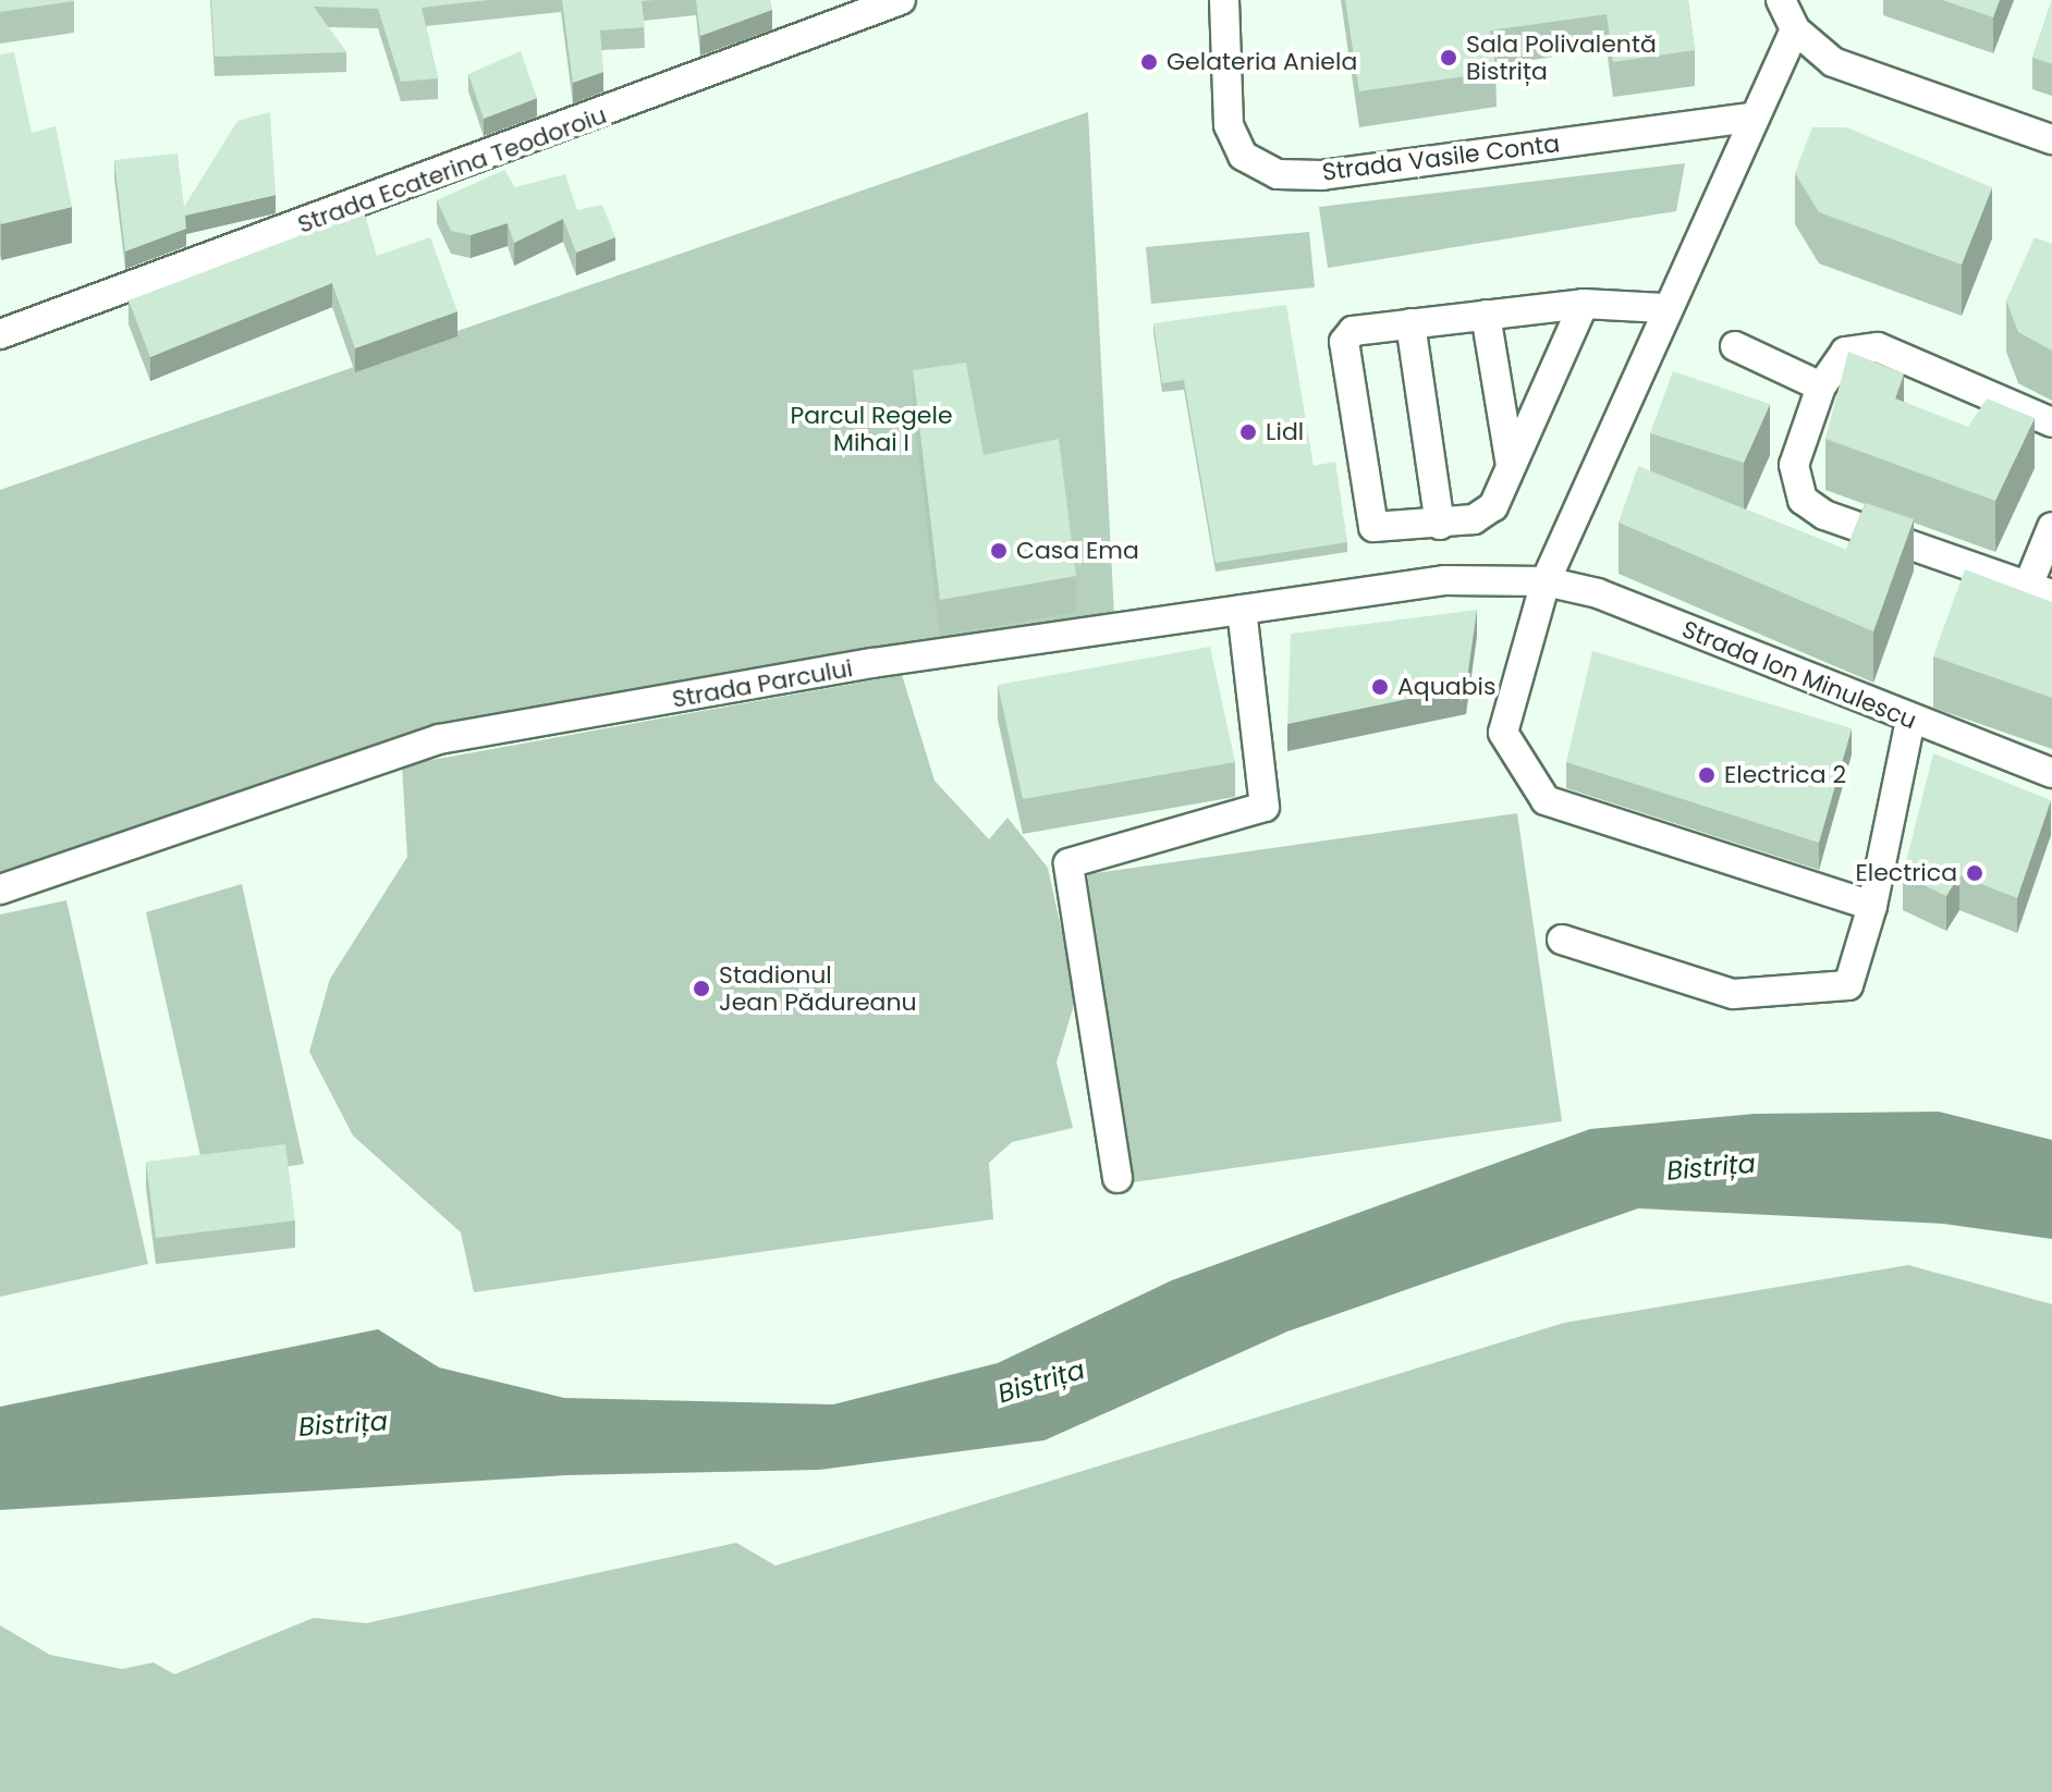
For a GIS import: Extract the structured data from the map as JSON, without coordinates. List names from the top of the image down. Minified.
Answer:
{"streets":{"street":["Strada Vasile Conta","Strada Ecaterina Teodoroiu","Strada Ion Minulescu","Strada Parcului"]},"crossings":[["Strada Ion Minulescu","Strada Parcului"]],"water":["Bistrița"],"parks":["Parcul Regele Mihai I"],"places":["Sala Polivalentă Bistrița","Gelateria Aniela","Lidl","Casa Ema","Aquabis","Electrica 2","Electrica","Stadionul Jean Pădureanu"]}
